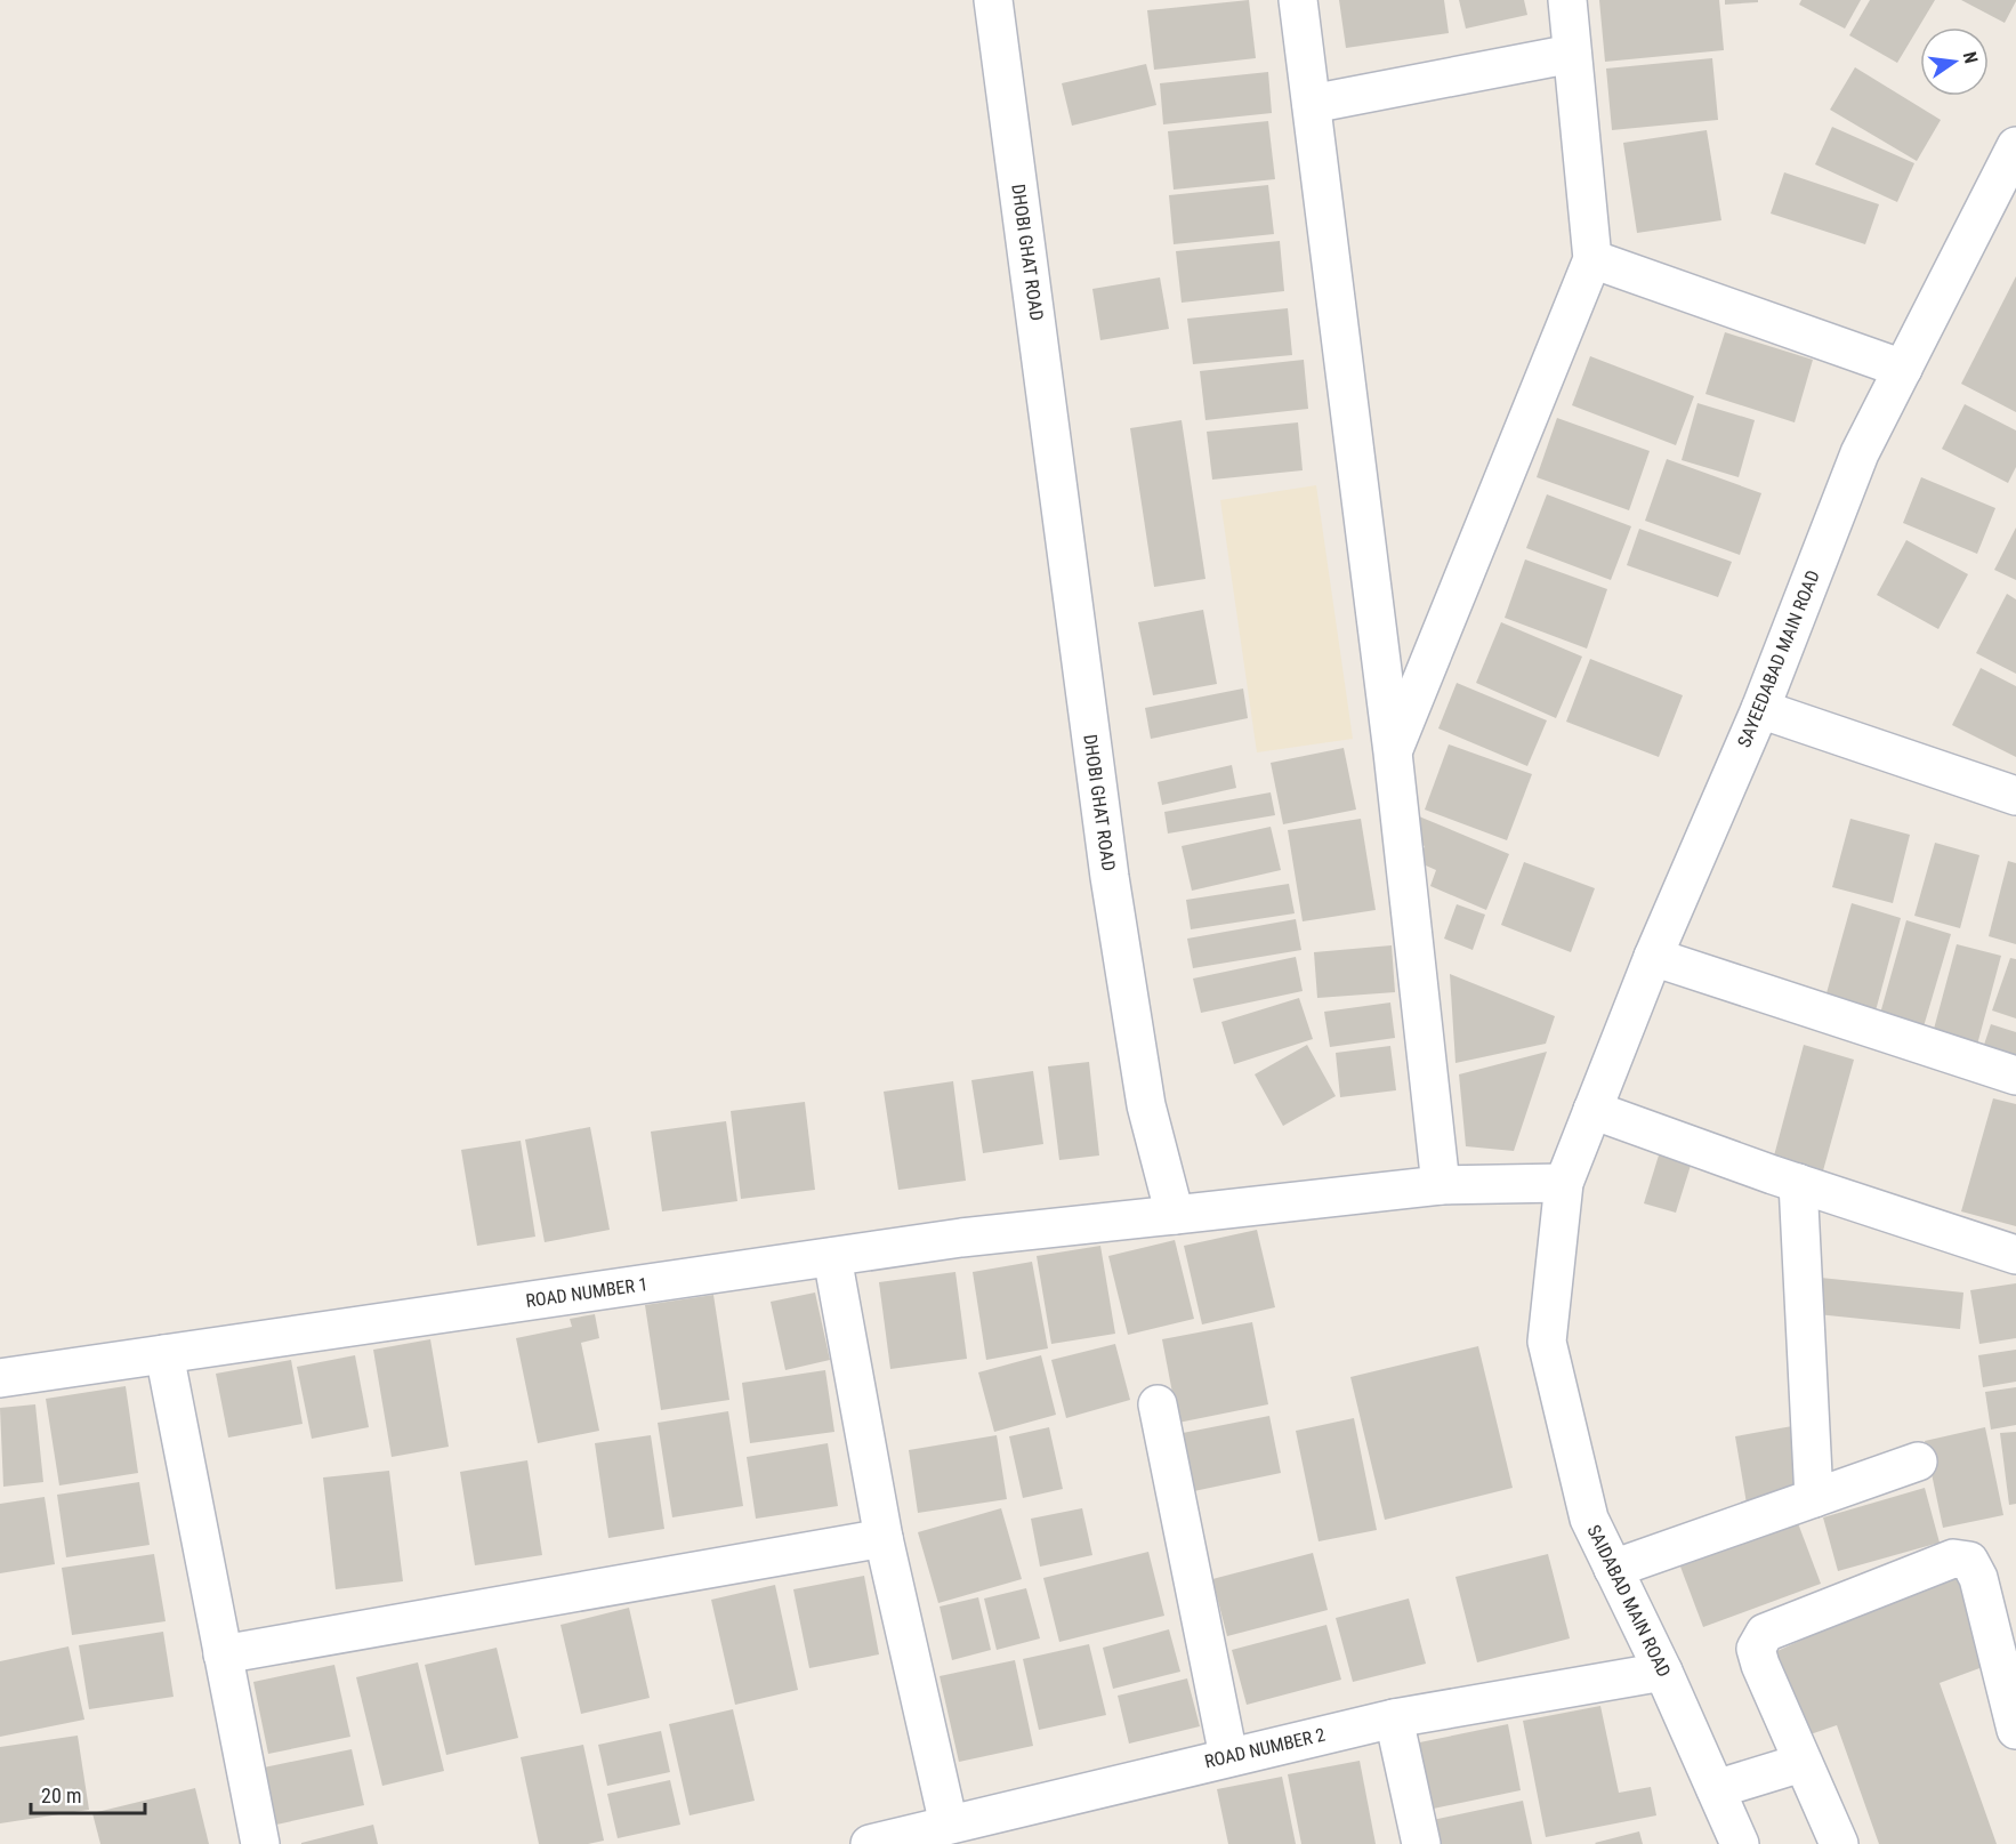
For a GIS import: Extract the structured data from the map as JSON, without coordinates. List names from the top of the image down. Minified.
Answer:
{"streets":{"street":["DHOBI GHAT ROAD","SAYEEDABAD MAIN ROAD","ROAD NUMBER 1","SAIDABAD MAIN ROAD","ROAD NUMBER 2"]},"crossings":[["DHOBI GHAT ROAD","ROAD NUMBER 1"],["SAYEEDABAD MAIN ROAD","SAIDABAD MAIN ROAD"],["SAIDABAD MAIN ROAD","ROAD NUMBER 2"]],"scale_bar":"20 m","north":"right"}
